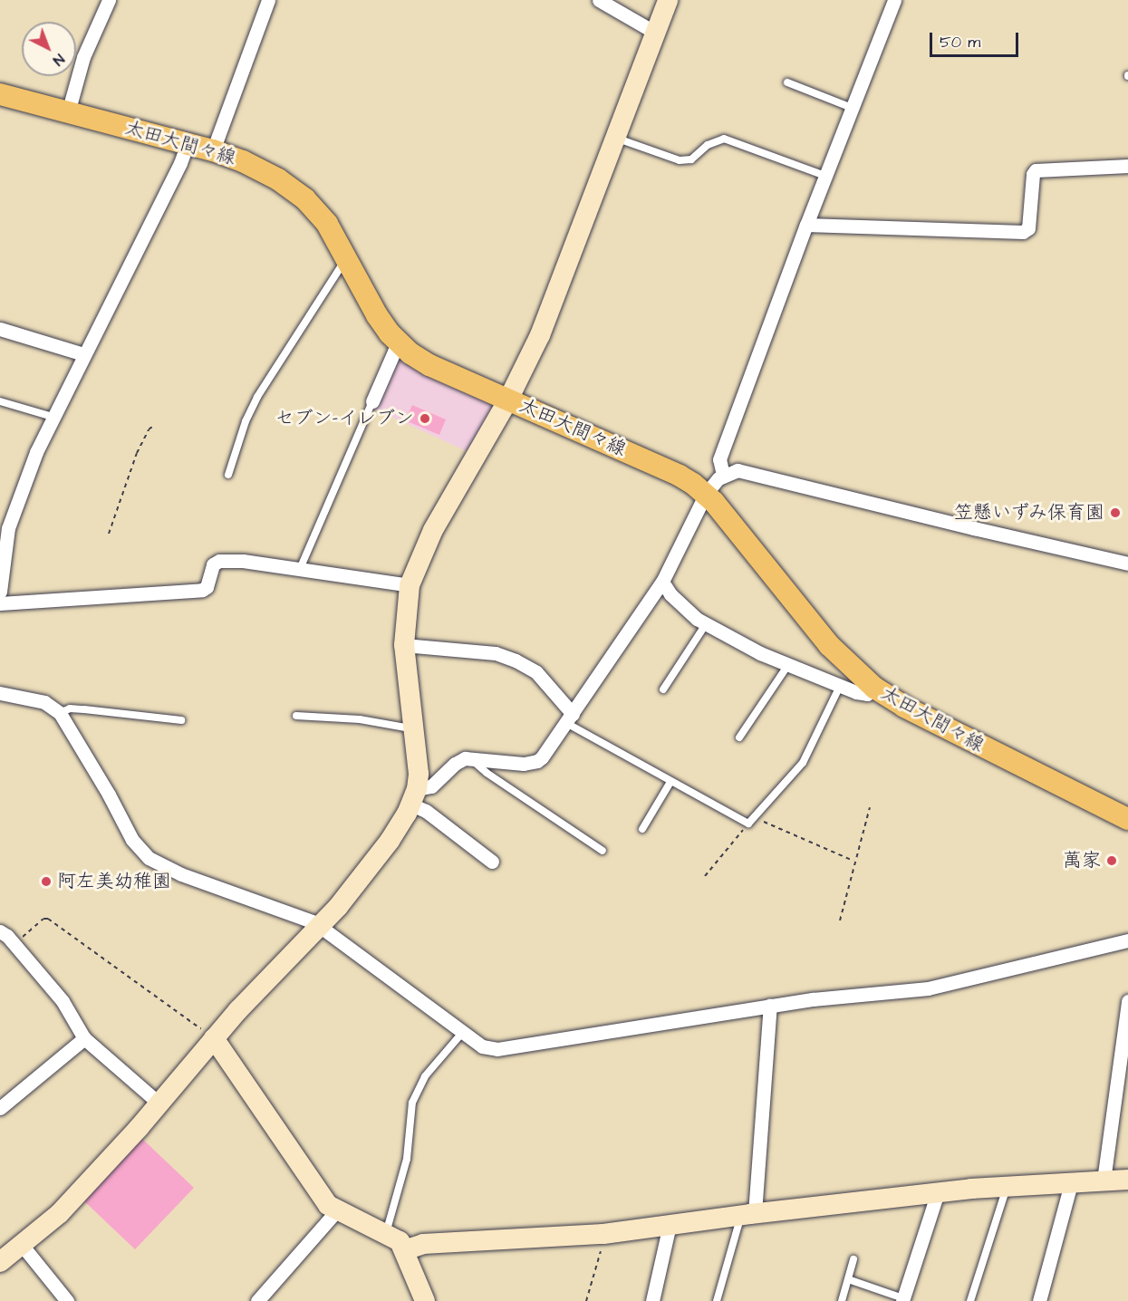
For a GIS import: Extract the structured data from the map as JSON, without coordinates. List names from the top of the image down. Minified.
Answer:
{"streets":{"main road":["太田大間々線"]},"places":["セブン-イレブン","笠懸いずみ保育園","萬家","阿左美幼稚園"],"scale_bar":"50 m","north":"bottom right"}
